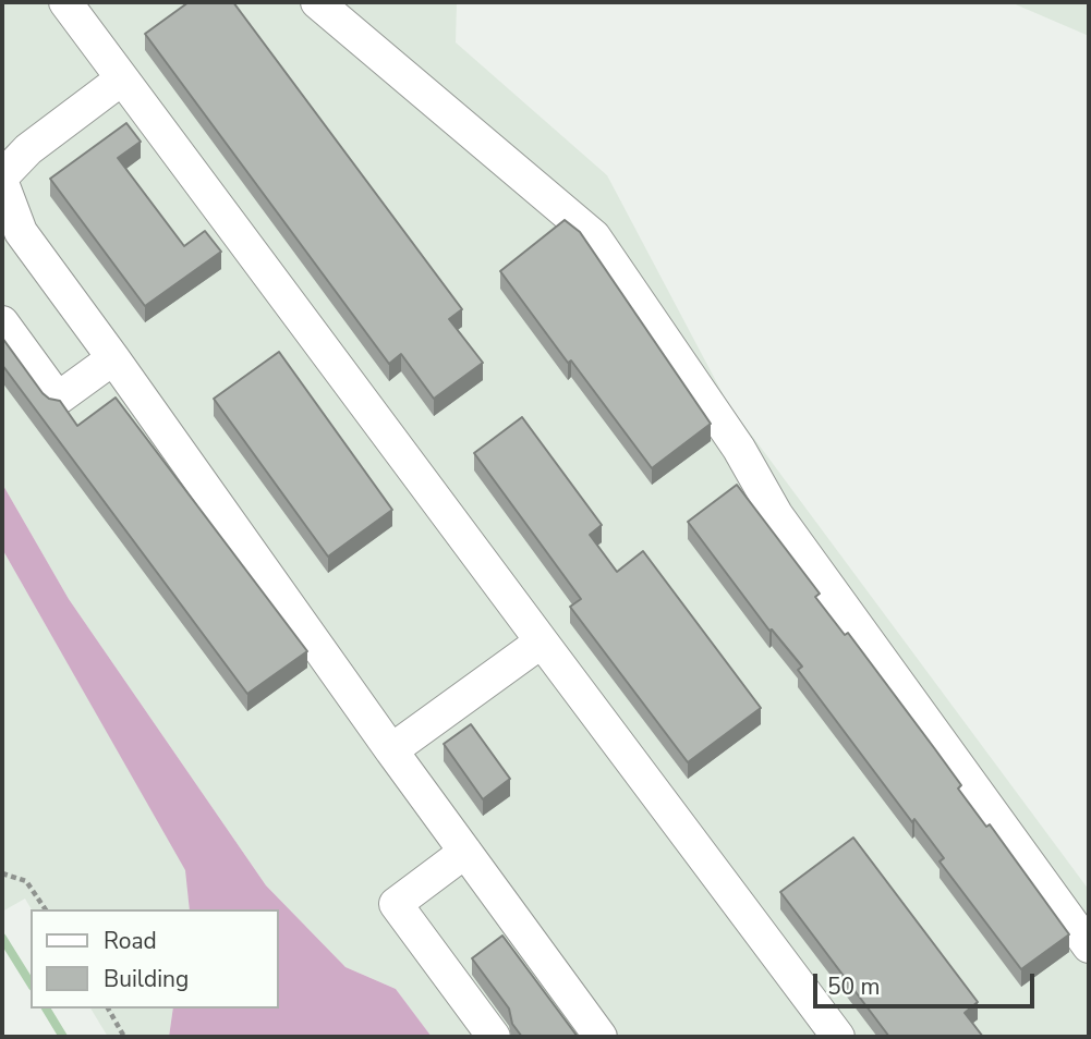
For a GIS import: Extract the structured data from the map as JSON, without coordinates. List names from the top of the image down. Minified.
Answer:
{"legend":["Road","Building"],"scale_bar":"50 m"}
